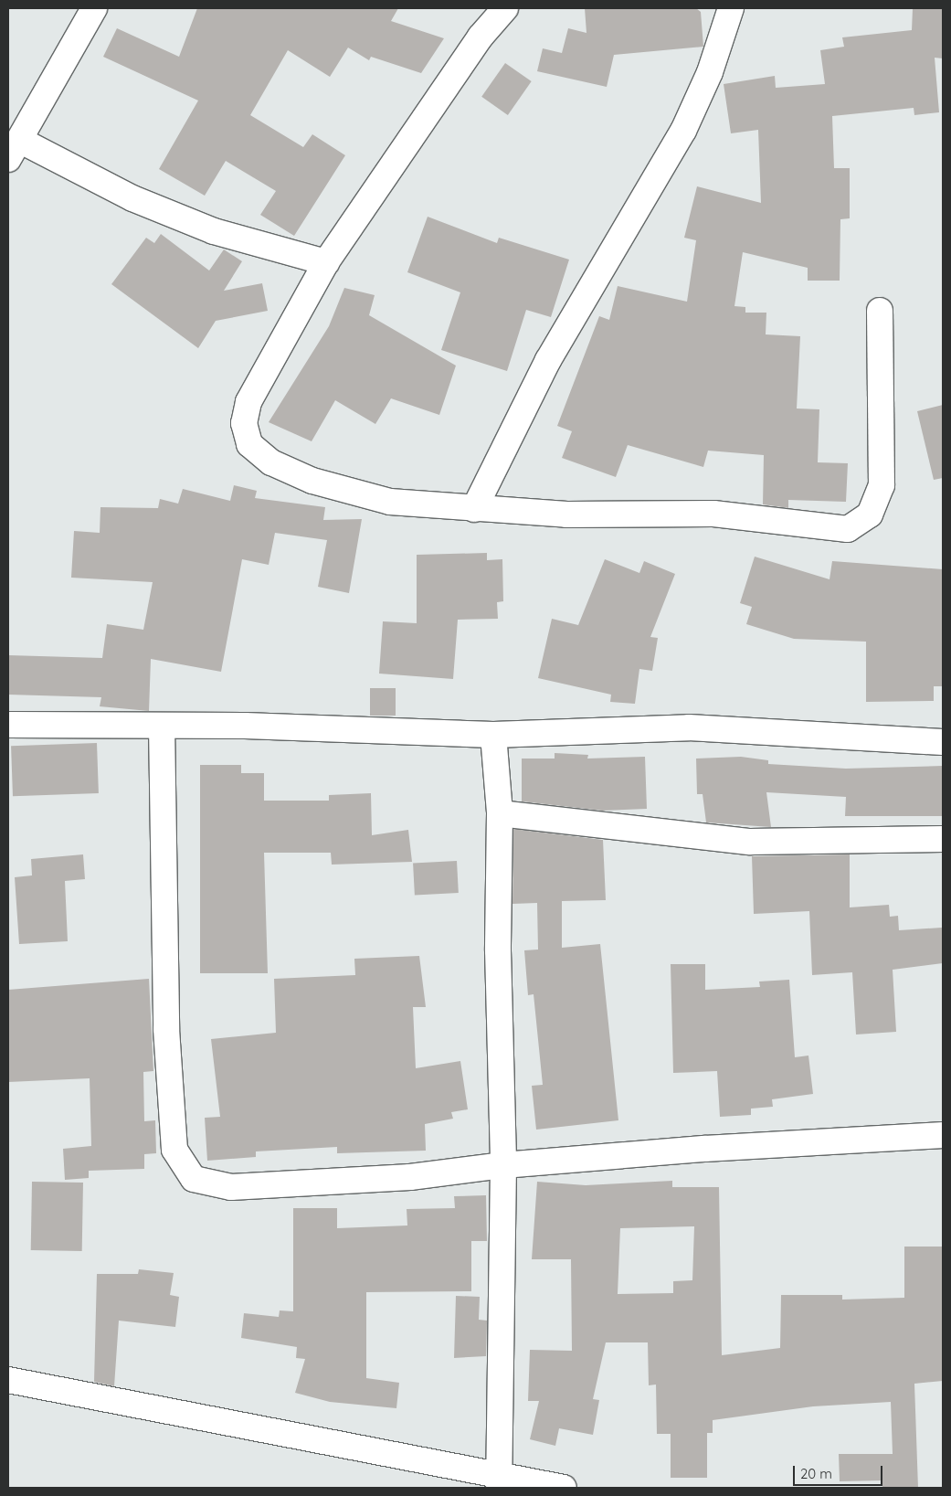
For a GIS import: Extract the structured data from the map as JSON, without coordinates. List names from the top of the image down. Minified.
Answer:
{"scale_bar":"20 m"}
